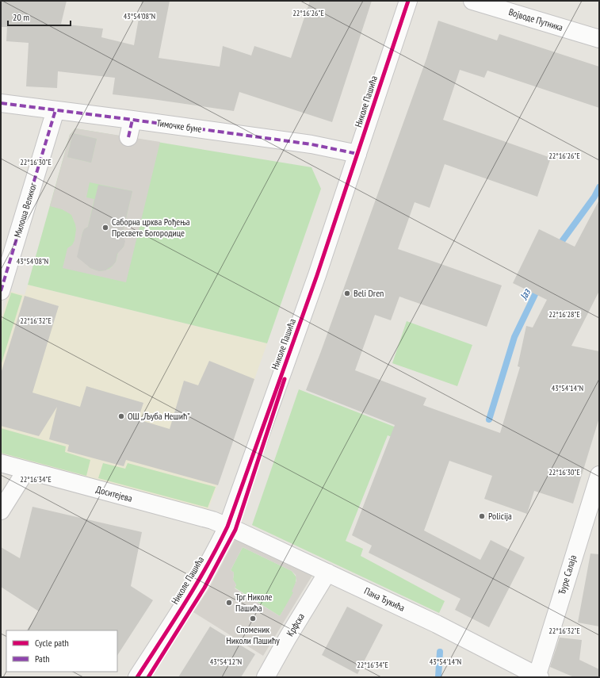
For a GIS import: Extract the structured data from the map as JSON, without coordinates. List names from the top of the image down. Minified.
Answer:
{"streets":{"street":["Војводе Путника","Николе Пашића","Тимочке буне","Милоша Великог","Доситејева","Ђуре Салаја","Пана Ђукића","Крфска"]},"crossings":[["Николе Пашића","Тимочке буне"],["Николе Пашића","Доситејева"],["Николе Пашића","Пана Ђукића"],["Тимочке буне","Милоша Великог"],["Доситејева","Пана Ђукића"],["Ђуре Салаја","Пана Ђукића"],["Пана Ђукића","Крфска"]],"water":["Јаз"],"places":["Саборна црква Рођења Пресвете Богородице","Beli Dren","ОШ „Љуба Нешић”","Policija","Трг Николе Пашића","Споменик Николи Пашићу"],"legend":["Cycle path","Path"],"scale_bar":"20 m","coordinates":["22°16'26\"E","43°54'08\"N","22°16'30\"E","22°16'28\"E","22°16'32\"E","43°54'14\"N","22°16'34\"E","43°54'12\"N"]}
